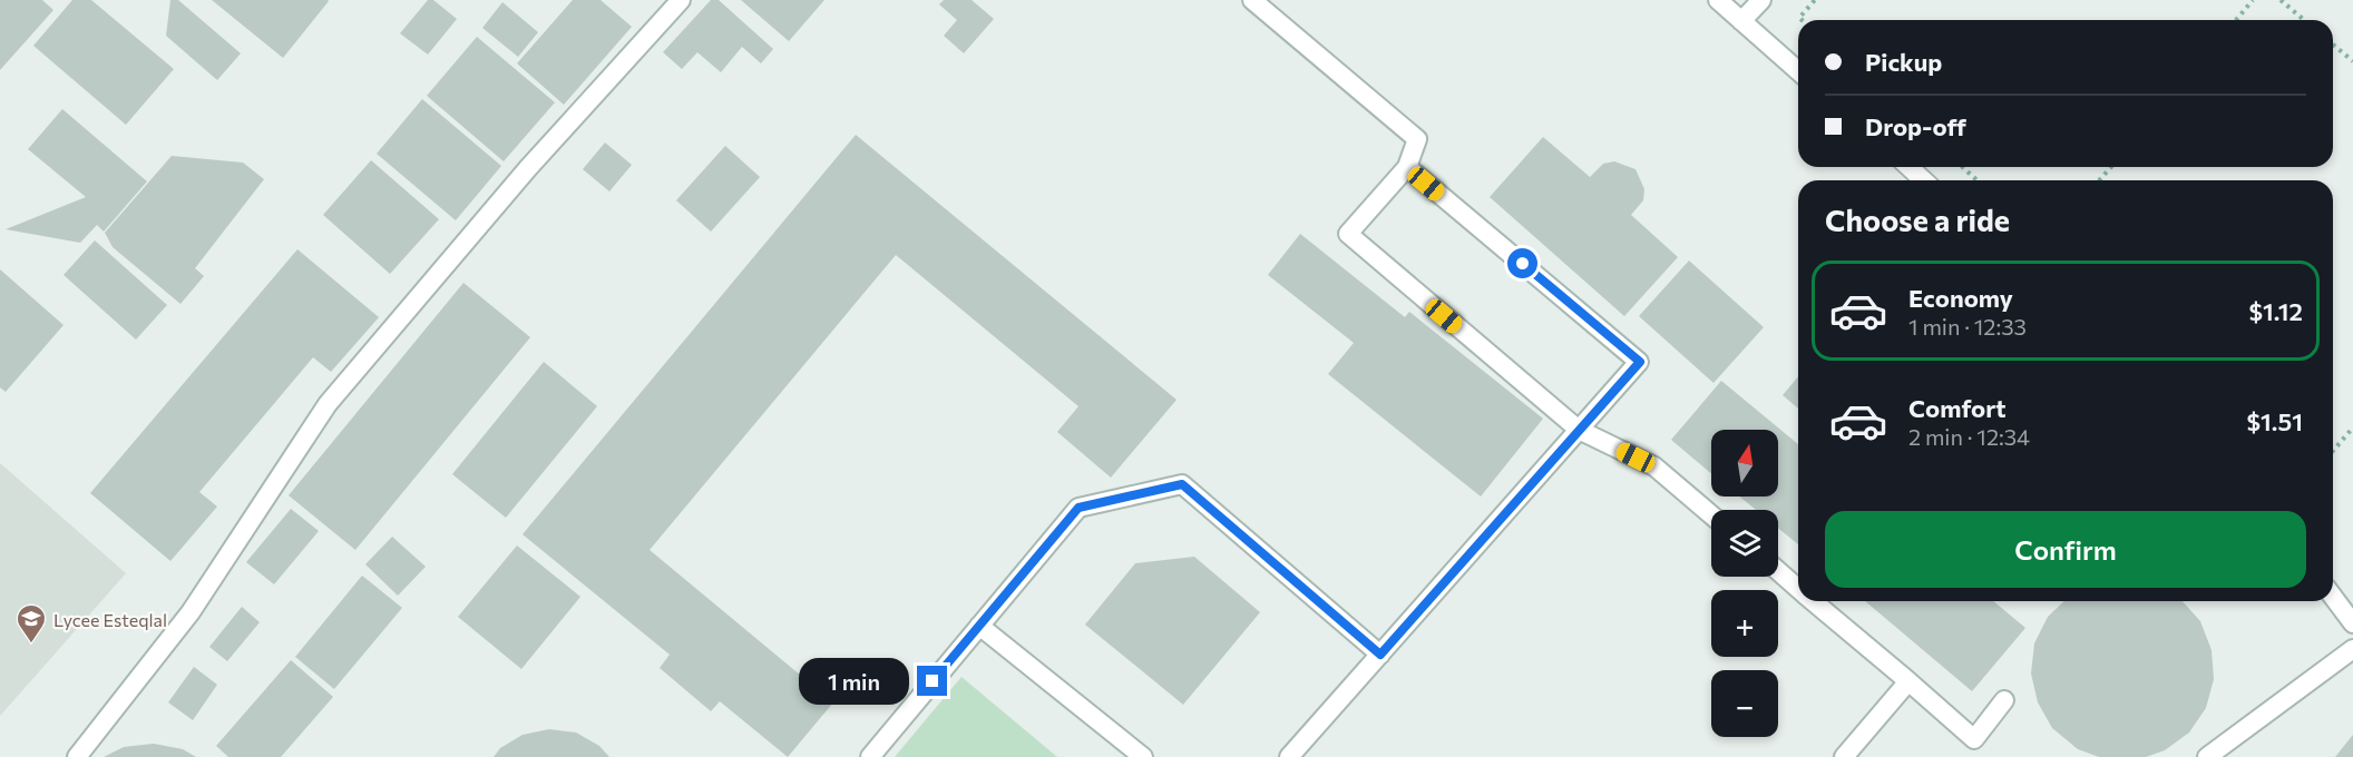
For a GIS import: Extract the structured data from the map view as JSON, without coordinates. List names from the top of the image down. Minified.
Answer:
{"places":{"school or university":["Lycee Esteqlal"]},"north":"top","page":{"banner":["Pickup","Drop-off"],"heading":"Choose a ride","list":[{"name":"Economy","note":"1 min · 12:33","value":"$1.12"},{"name":"Comfort","note":"2 min · 12:34","value":"$1.51"}],"map_buttons":["+","−"],"buttons":"Confirm","bubble":"1 min"}}
